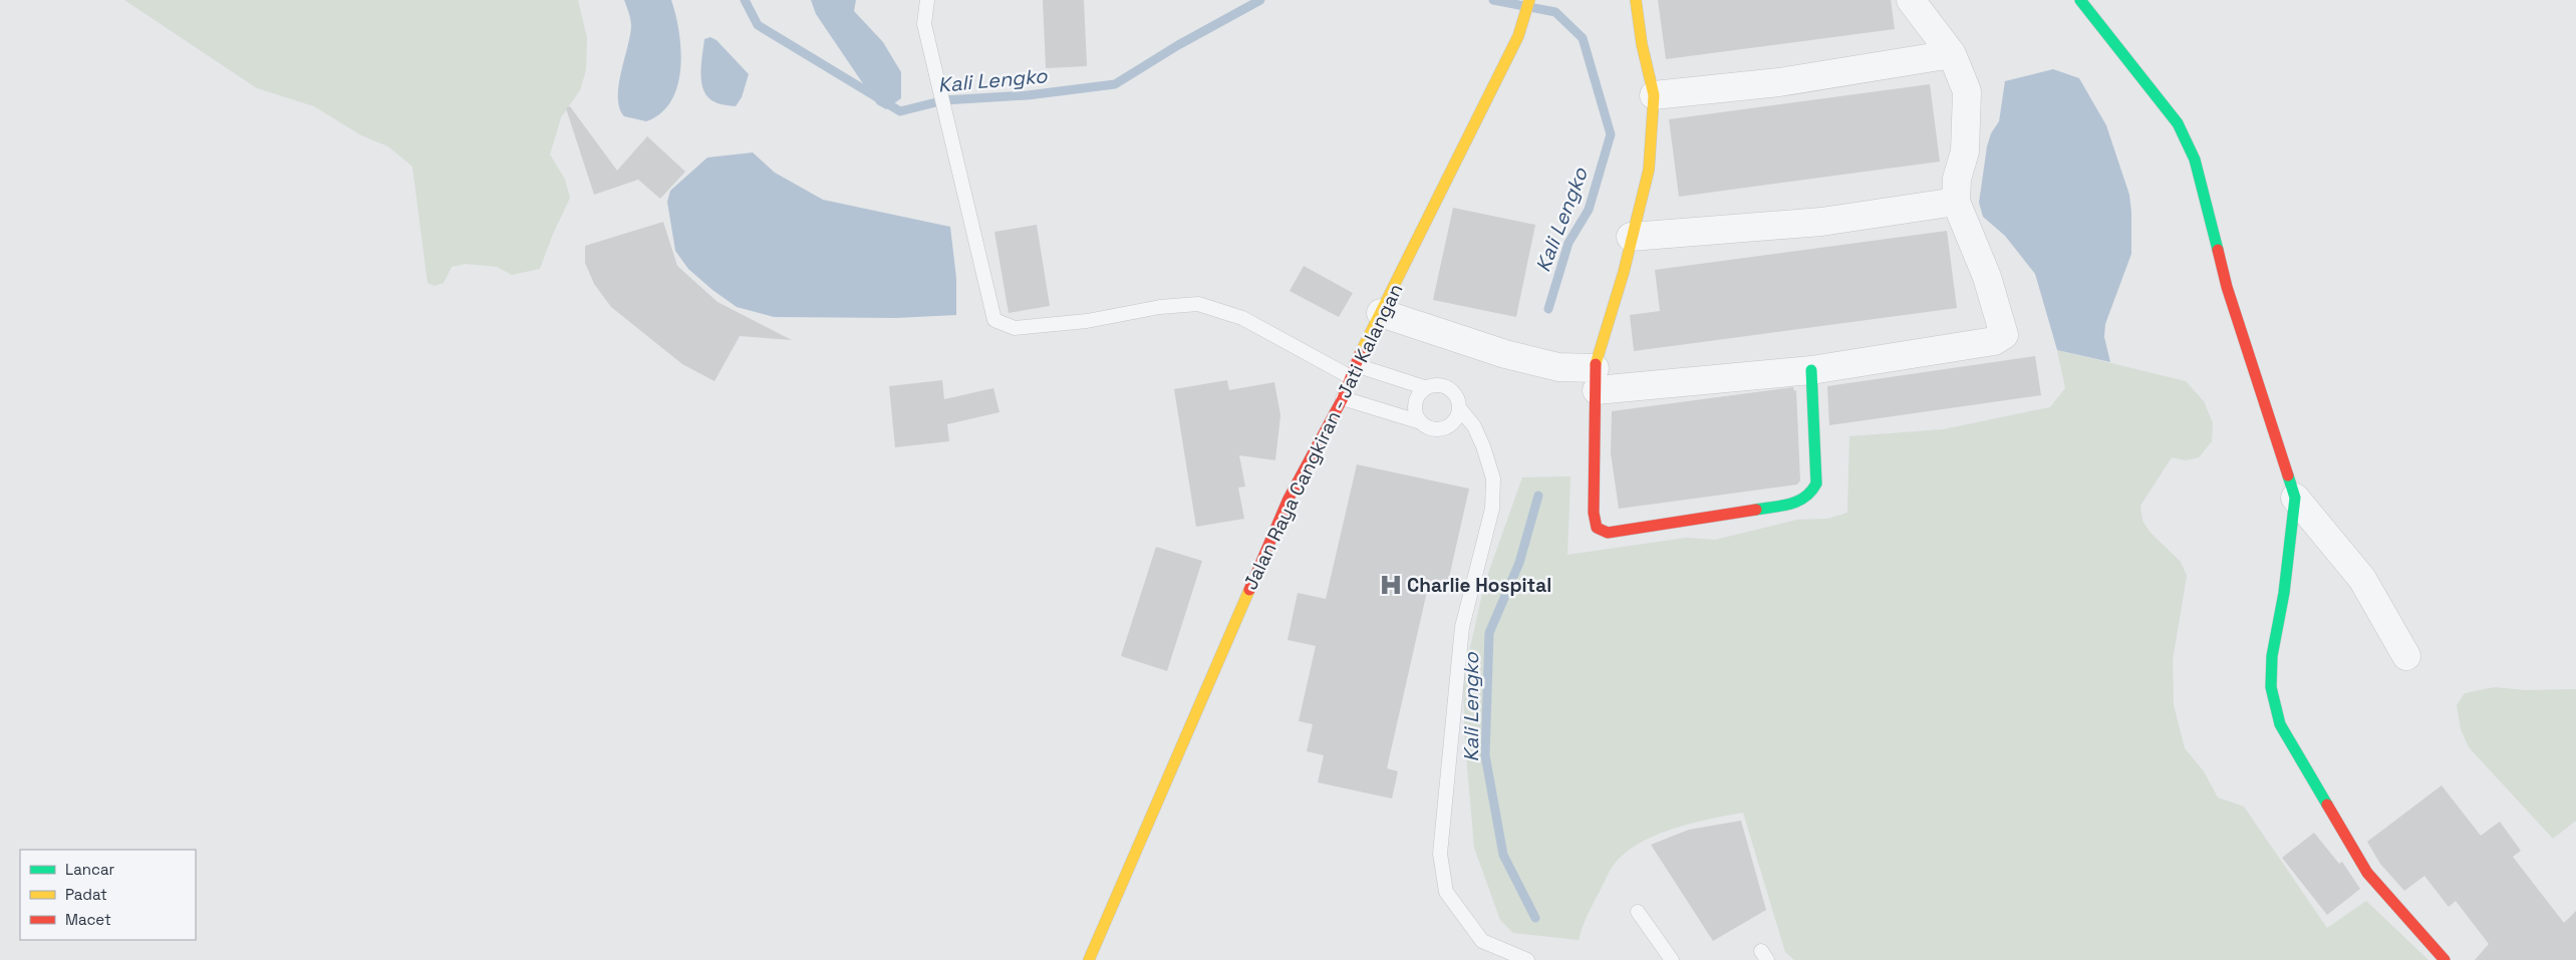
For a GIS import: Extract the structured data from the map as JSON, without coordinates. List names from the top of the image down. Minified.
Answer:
{"streets":{"street":["Jalan Raya Cangkiran - Jati Kalangan"]},"water":["Kali Lengko"],"places":{"hospital":["Charlie Hospital"]},"legend":["Lancar","Padat","Macet"]}
